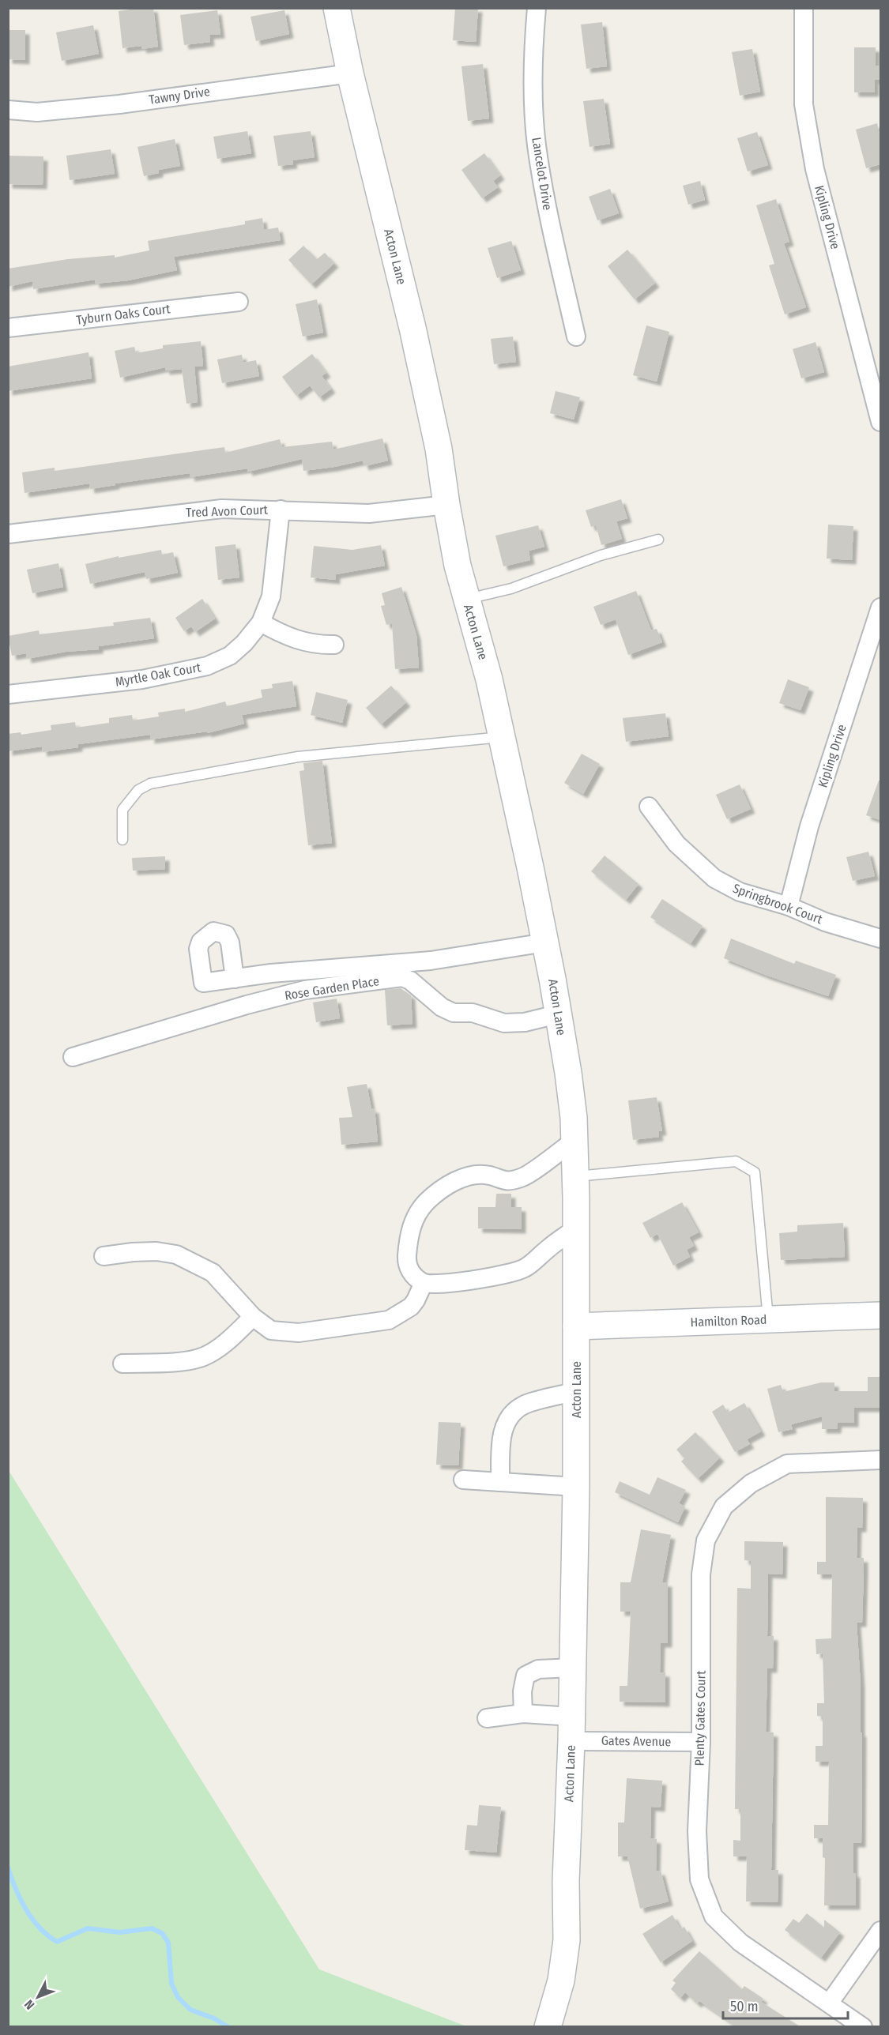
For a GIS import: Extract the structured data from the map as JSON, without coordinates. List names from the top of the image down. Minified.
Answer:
{"streets":{"street":["Tawny Drive","Lancelot Drive","Kipling Drive","Acton Lane","Tyburn Oaks Court","Tred Avon Court","Myrtle Oak Court","Springbrook Court","Rose Garden Place","Hamilton Road","Plenty Gates Court","Gates Avenue"]},"crossings":[["Tawny Drive","Acton Lane"],["Kipling Drive","Springbrook Court"],["Acton Lane","Tred Avon Court"],["Acton Lane","Rose Garden Place"],["Acton Lane","Hamilton Road"],["Acton Lane","Gates Avenue"],["Tred Avon Court","Myrtle Oak Court"],["Plenty Gates Court","Gates Avenue"]],"scale_bar":"50 m","north":"bottom left"}
